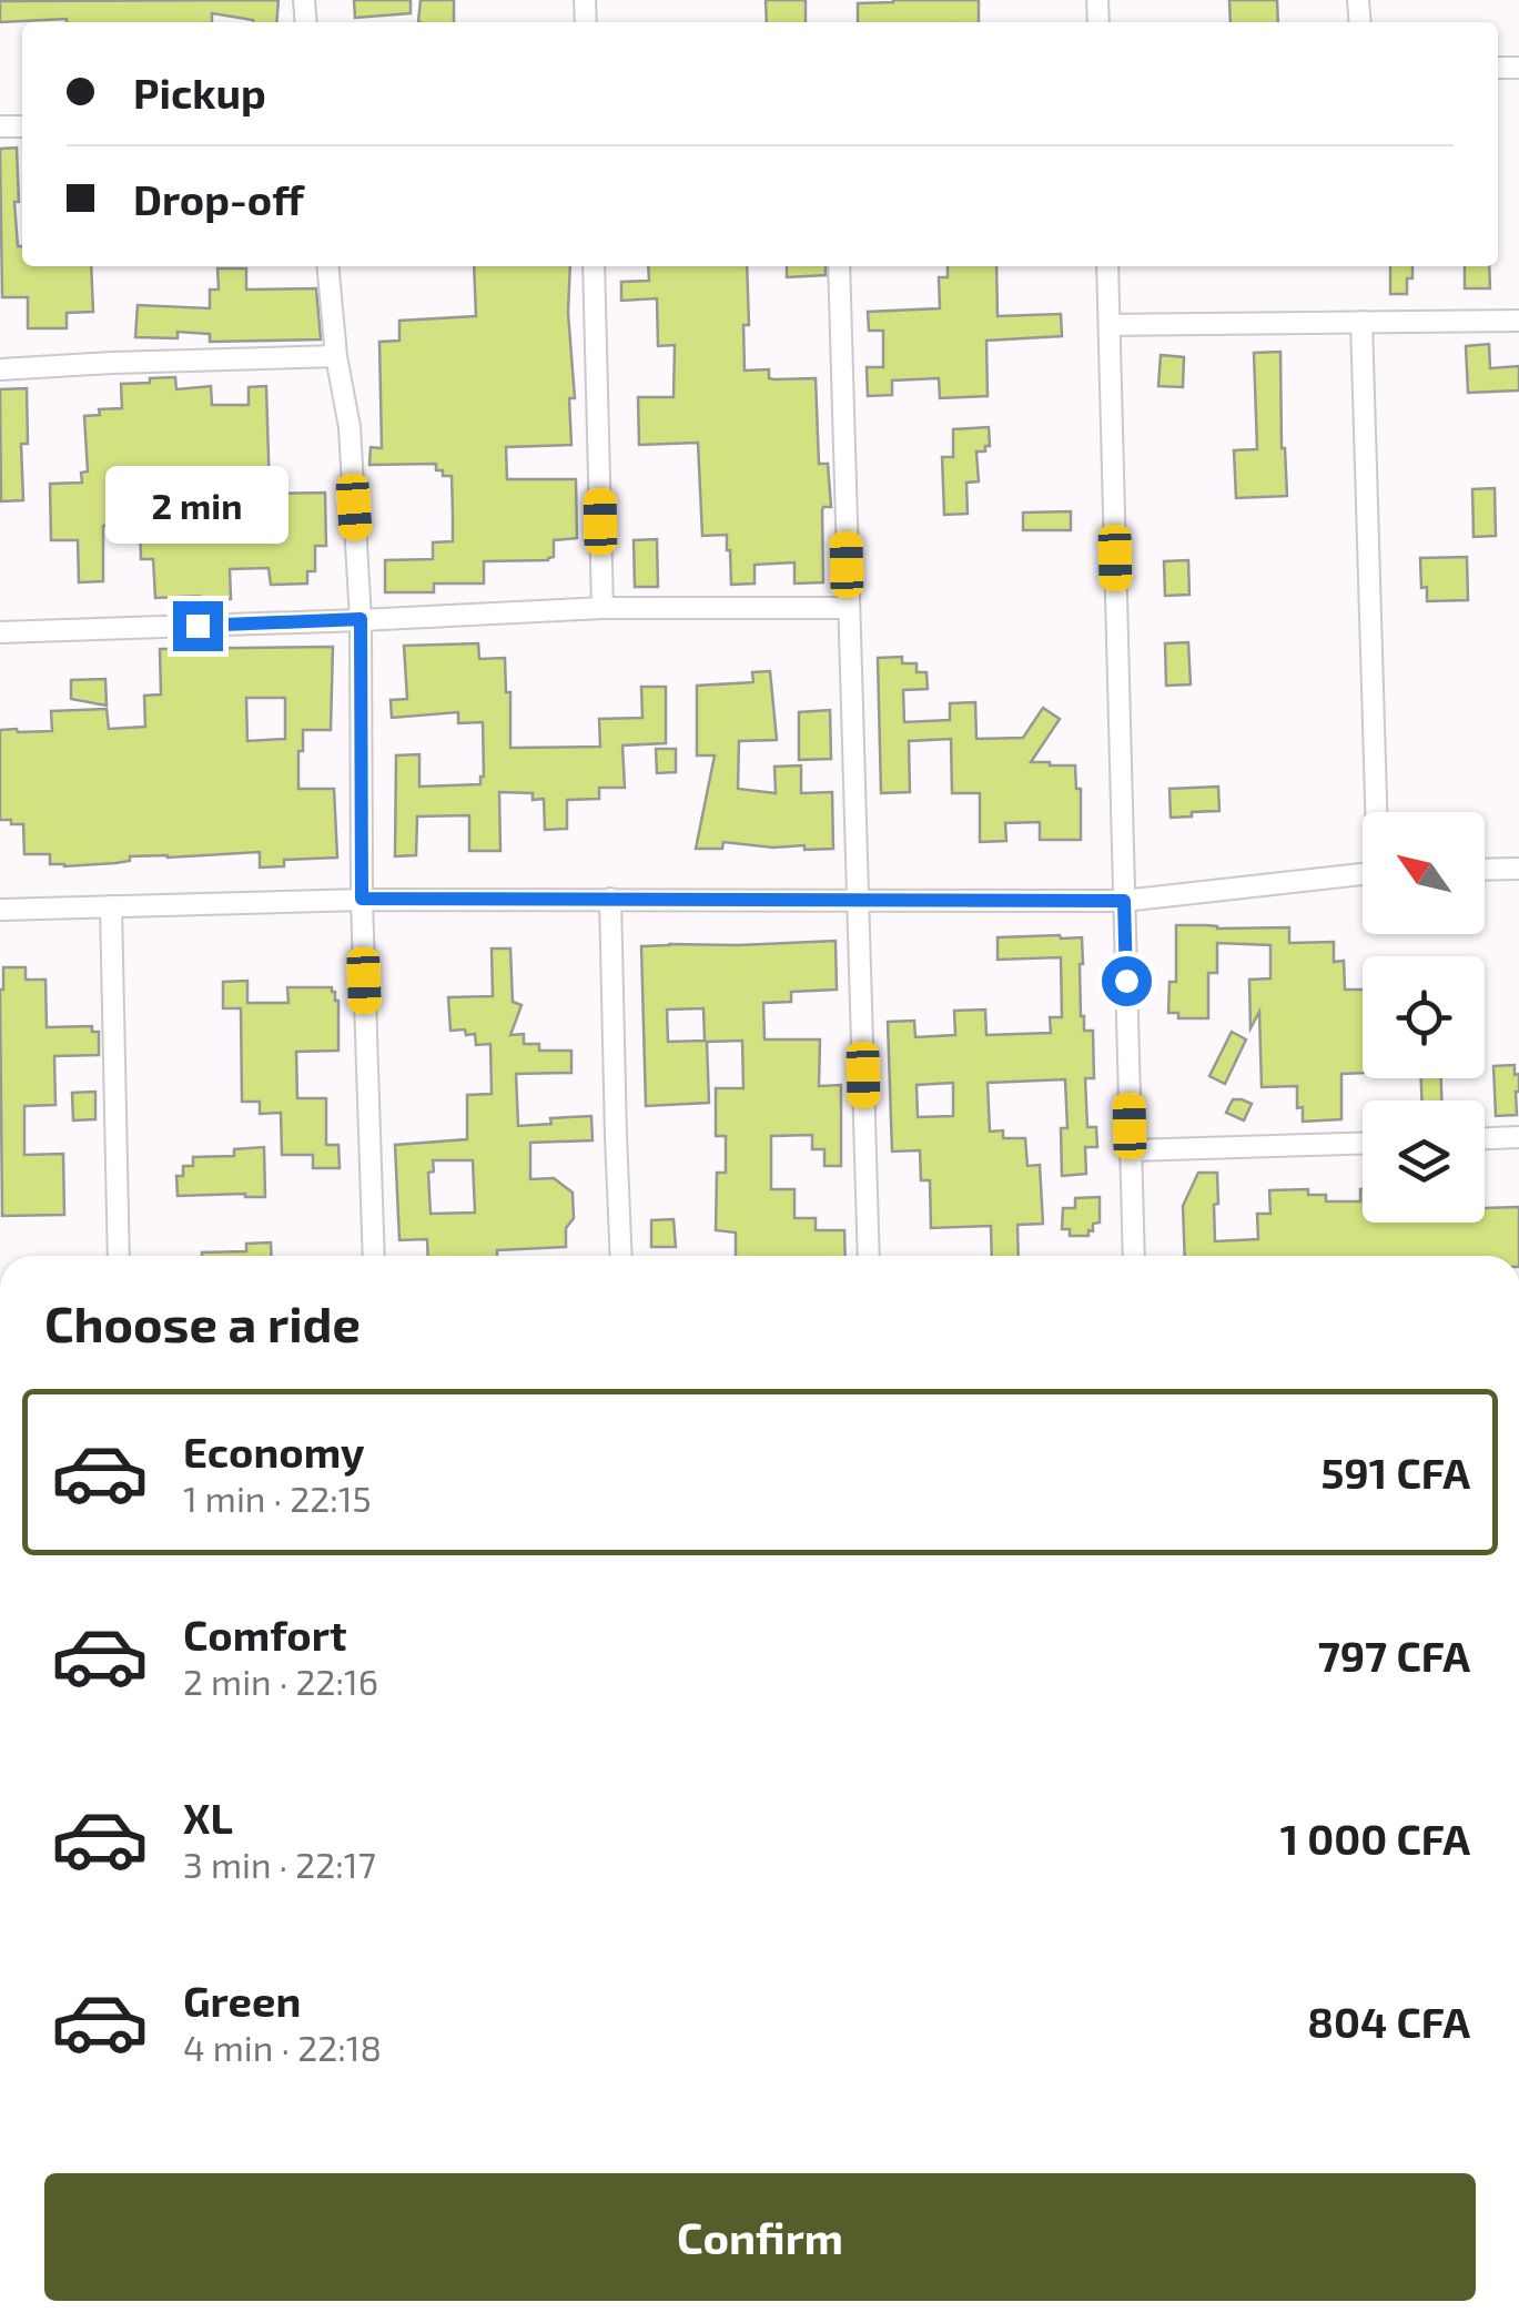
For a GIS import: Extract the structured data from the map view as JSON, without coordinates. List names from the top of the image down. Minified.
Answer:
{"north":"top left","page":{"banner":["Pickup","Drop-off"],"bubble":"2 min","heading":"Choose a ride","list":[{"name":"Economy","note":"1 min · 22:15","value":"591 CFA"},{"name":"Comfort","note":"2 min · 22:16","value":"797 CFA"},{"name":"XL","note":"3 min · 22:17","value":"1 000 CFA"},{"name":"Green","note":"4 min · 22:18","value":"804 CFA"}],"buttons":"Confirm"}}
